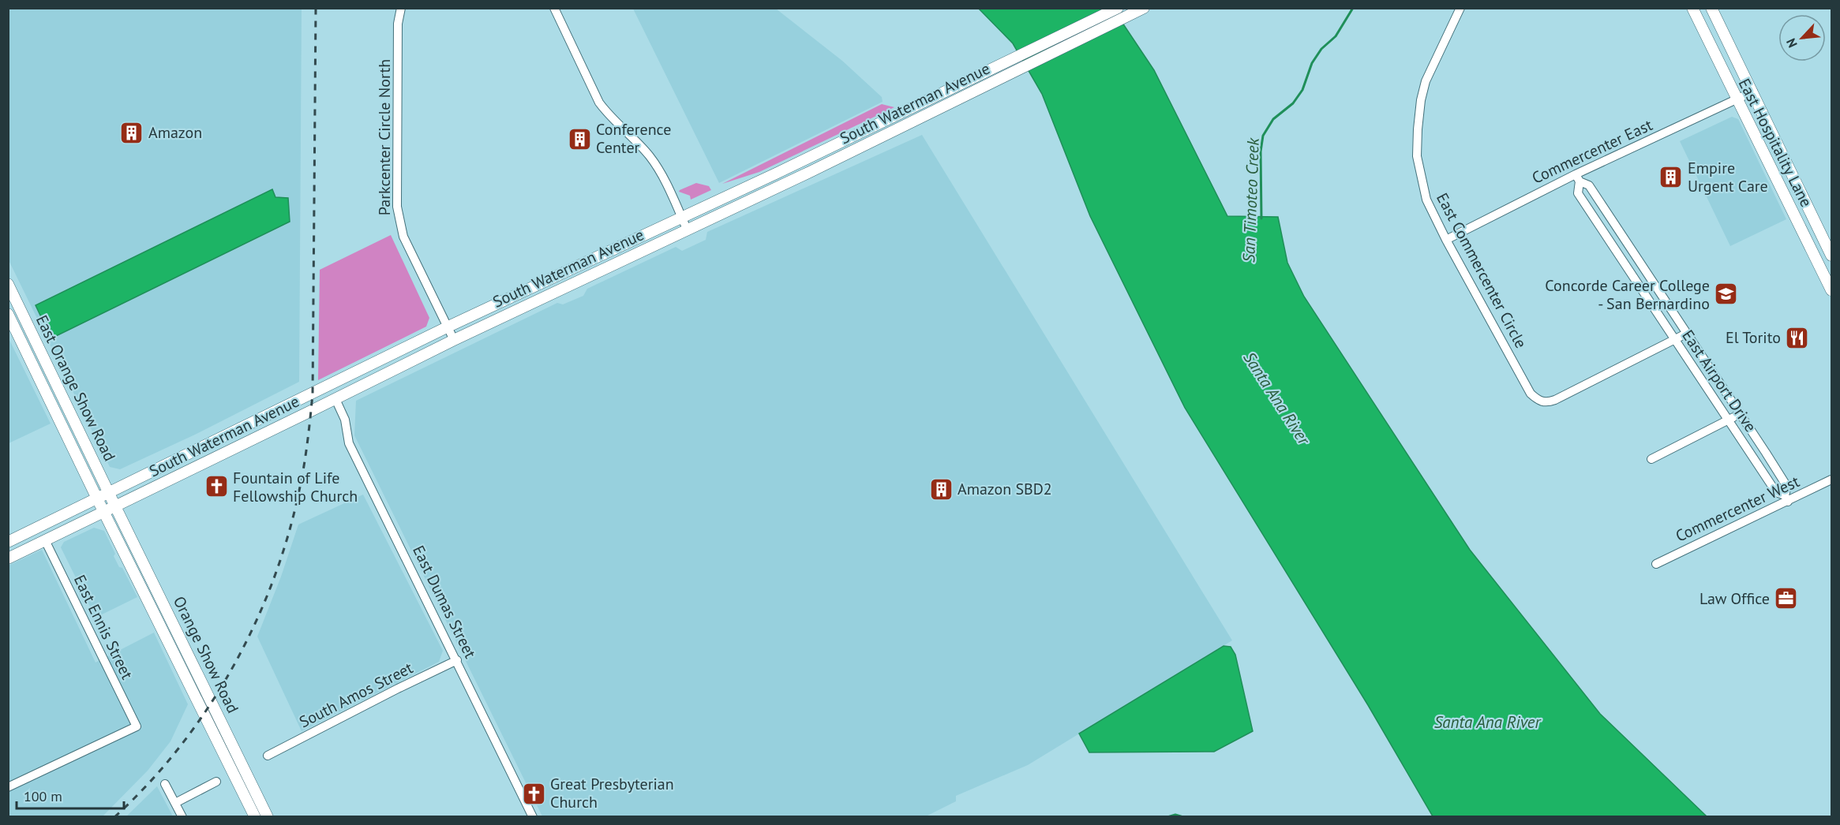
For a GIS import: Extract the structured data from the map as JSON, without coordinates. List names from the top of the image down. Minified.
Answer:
{"streets":{"main road":["South Waterman Avenue","East Hospitality Lane","East Orange Show Road","Orange Show Road"],"street":["Parkcenter Circle North","Commercenter East","East Commercenter Circle","East Airport Drive","Commercenter West","East Dumas Street","East Ennis Street","South Amos Street"]},"crossings":[["South Waterman Avenue","Parkcenter Circle North"],["South Waterman Avenue","East Orange Show Road"],["South Waterman Avenue","East Dumas Street"],["South Waterman Avenue","East Ennis Street"],["South Waterman Avenue","Orange Show Road"],["East Hospitality Lane","Commercenter East"],["Commercenter East","East Commercenter Circle"],["Commercenter East","East Airport Drive"],["East Commercenter Circle","East Airport Drive"],["East Airport Drive","Commercenter West"],["East Orange Show Road","Orange Show Road"],["East Dumas Street","South Amos Street"]],"water":["San Timoteo Creek","Santa Ana River"],"places":{"building":["Amazon","Conference Center","Empire Urgent Care","Amazon SBD2"],"school or university":["Concorde Career College - San Bernardino"],"restaurant":["El Torito"],"church":["Fountain of Life Fellowship Church","Great Presbyterian Church"],"office":["Law Office"]},"scale_bar":"100 m","north":"bottom left"}
